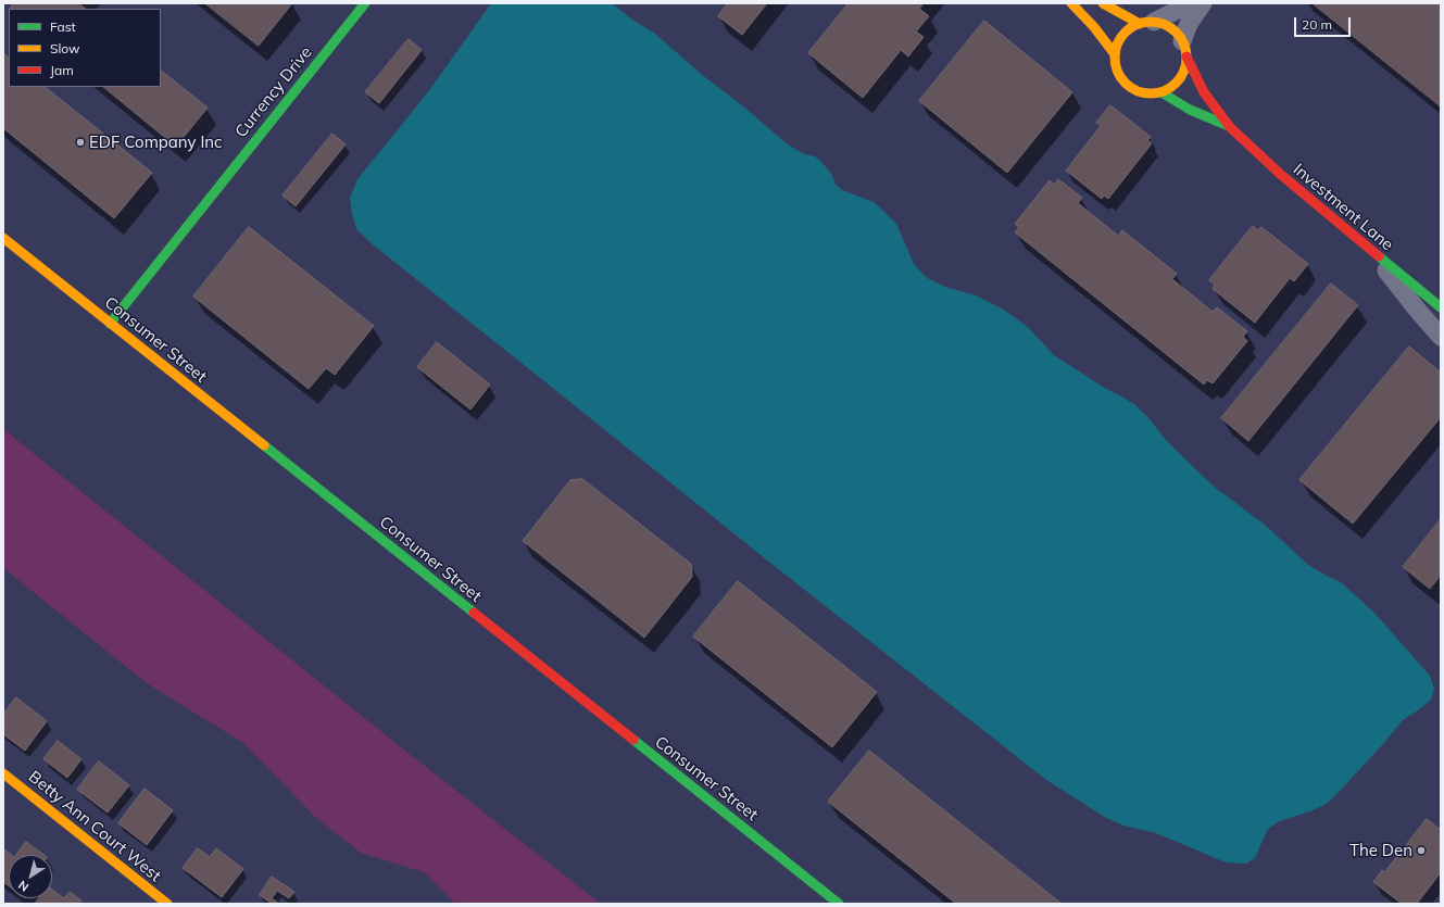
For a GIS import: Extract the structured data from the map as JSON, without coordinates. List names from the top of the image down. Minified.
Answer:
{"streets":{"street":["Currency Drive","Investment Lane","Consumer Street","Betty Ann Court West"]},"crossings":[["Currency Drive","Consumer Street"]],"places":["EDF Company Inc","The Den"],"legend":["Fast","Slow","Jam"],"scale_bar":"20 m","north":"bottom left"}
